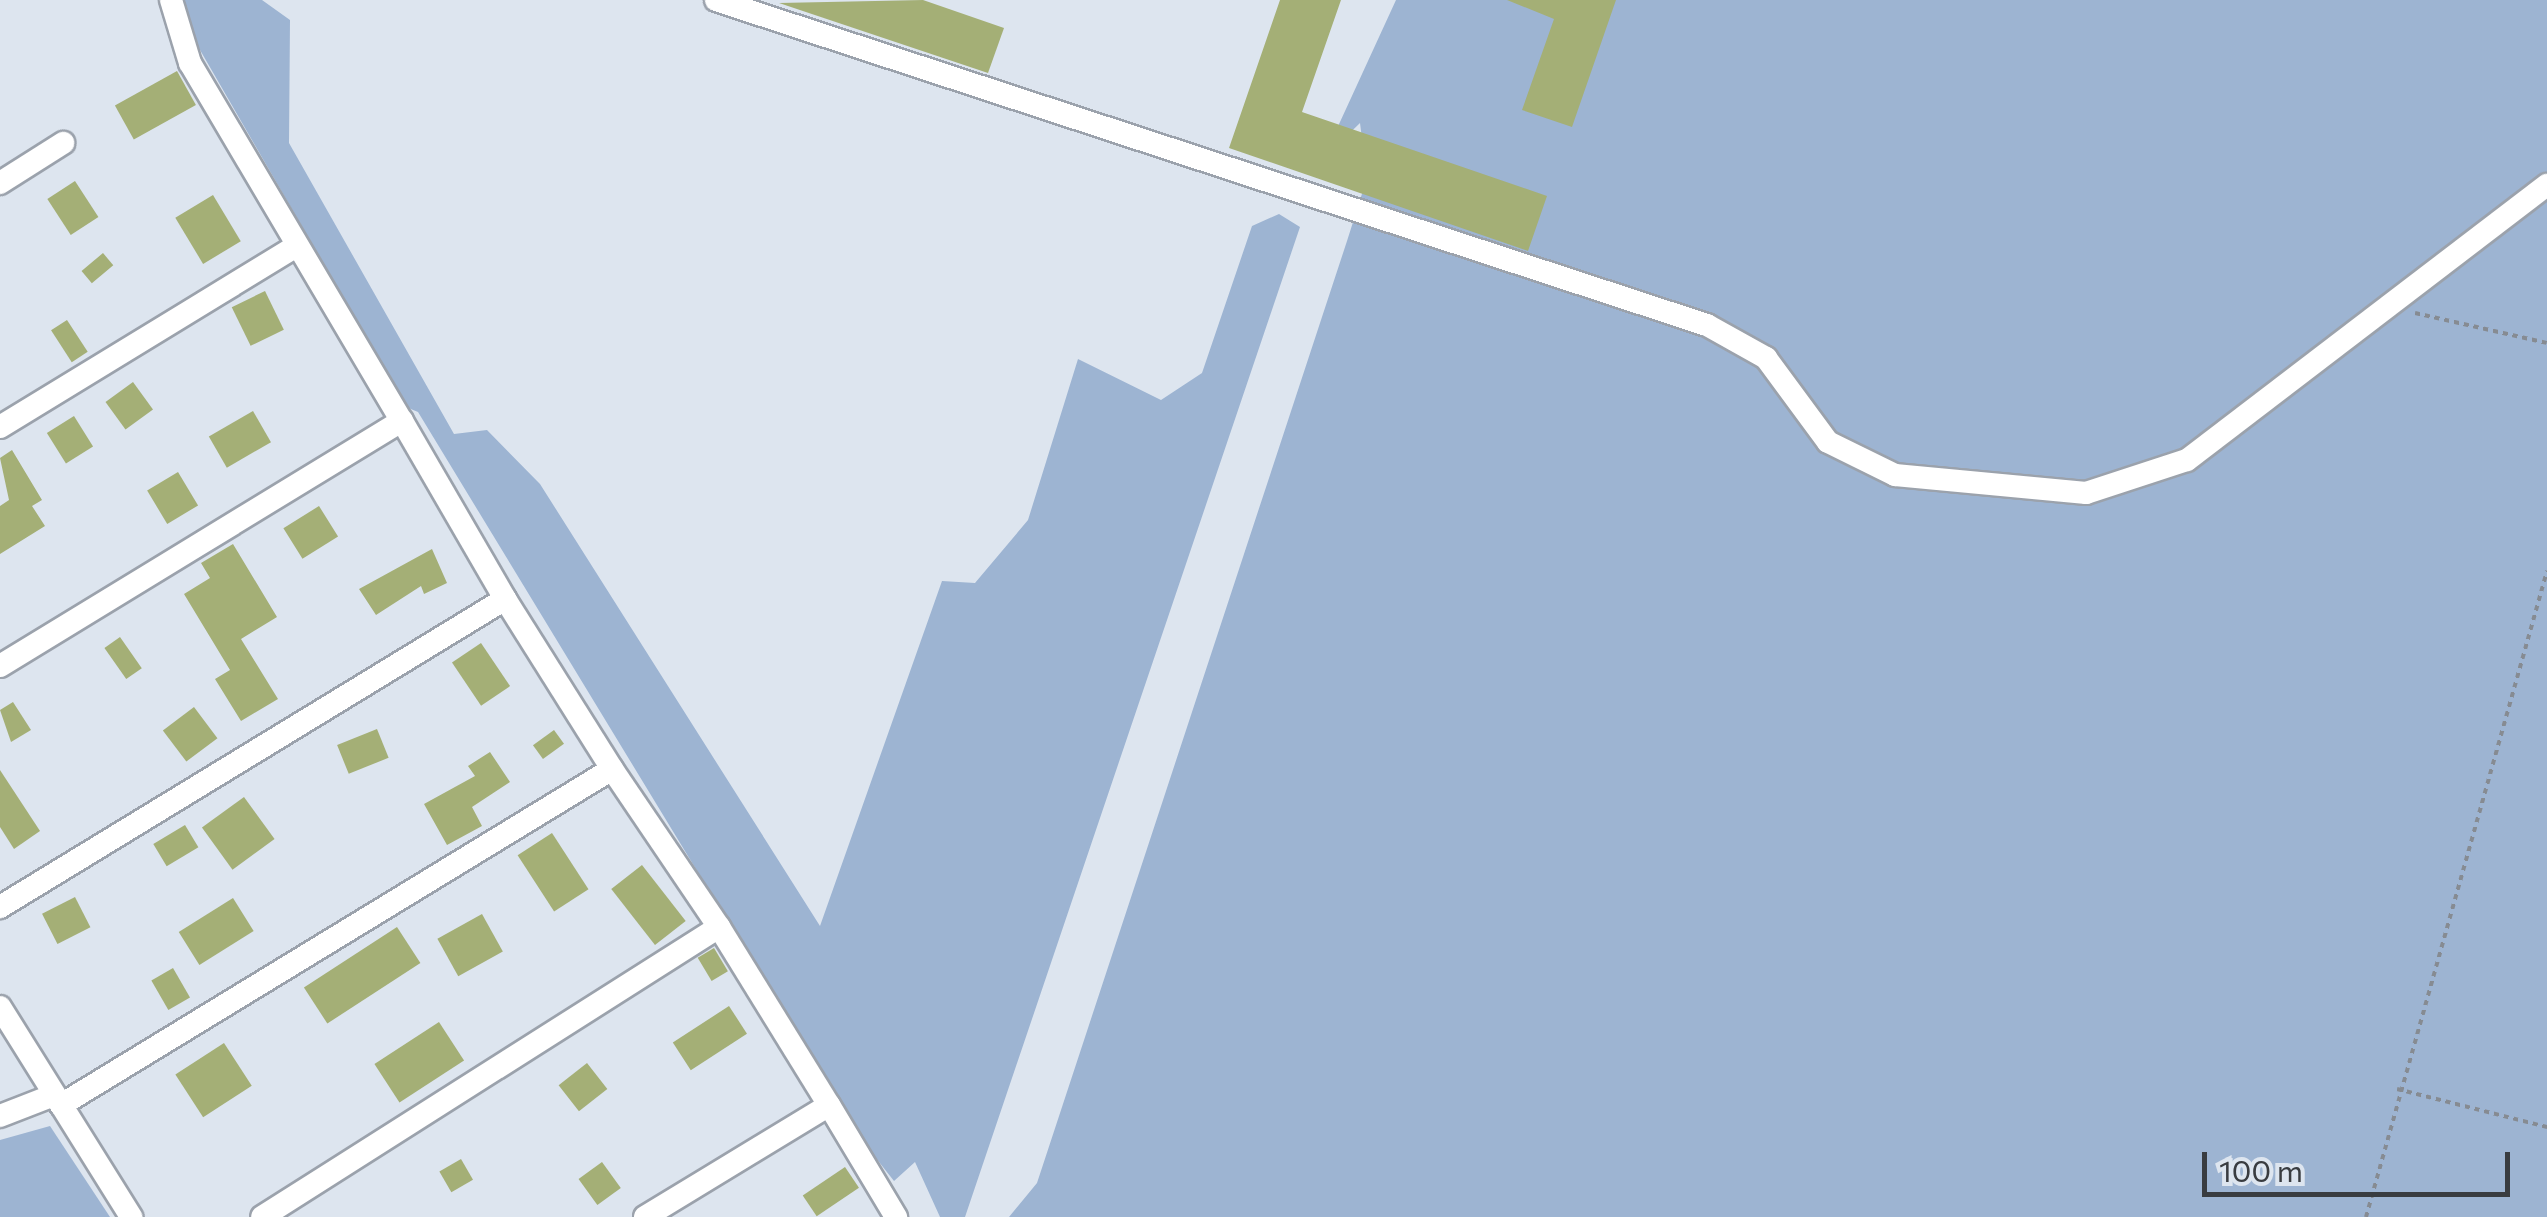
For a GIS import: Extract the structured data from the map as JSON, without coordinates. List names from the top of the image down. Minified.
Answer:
{"scale_bar":"100 m"}
